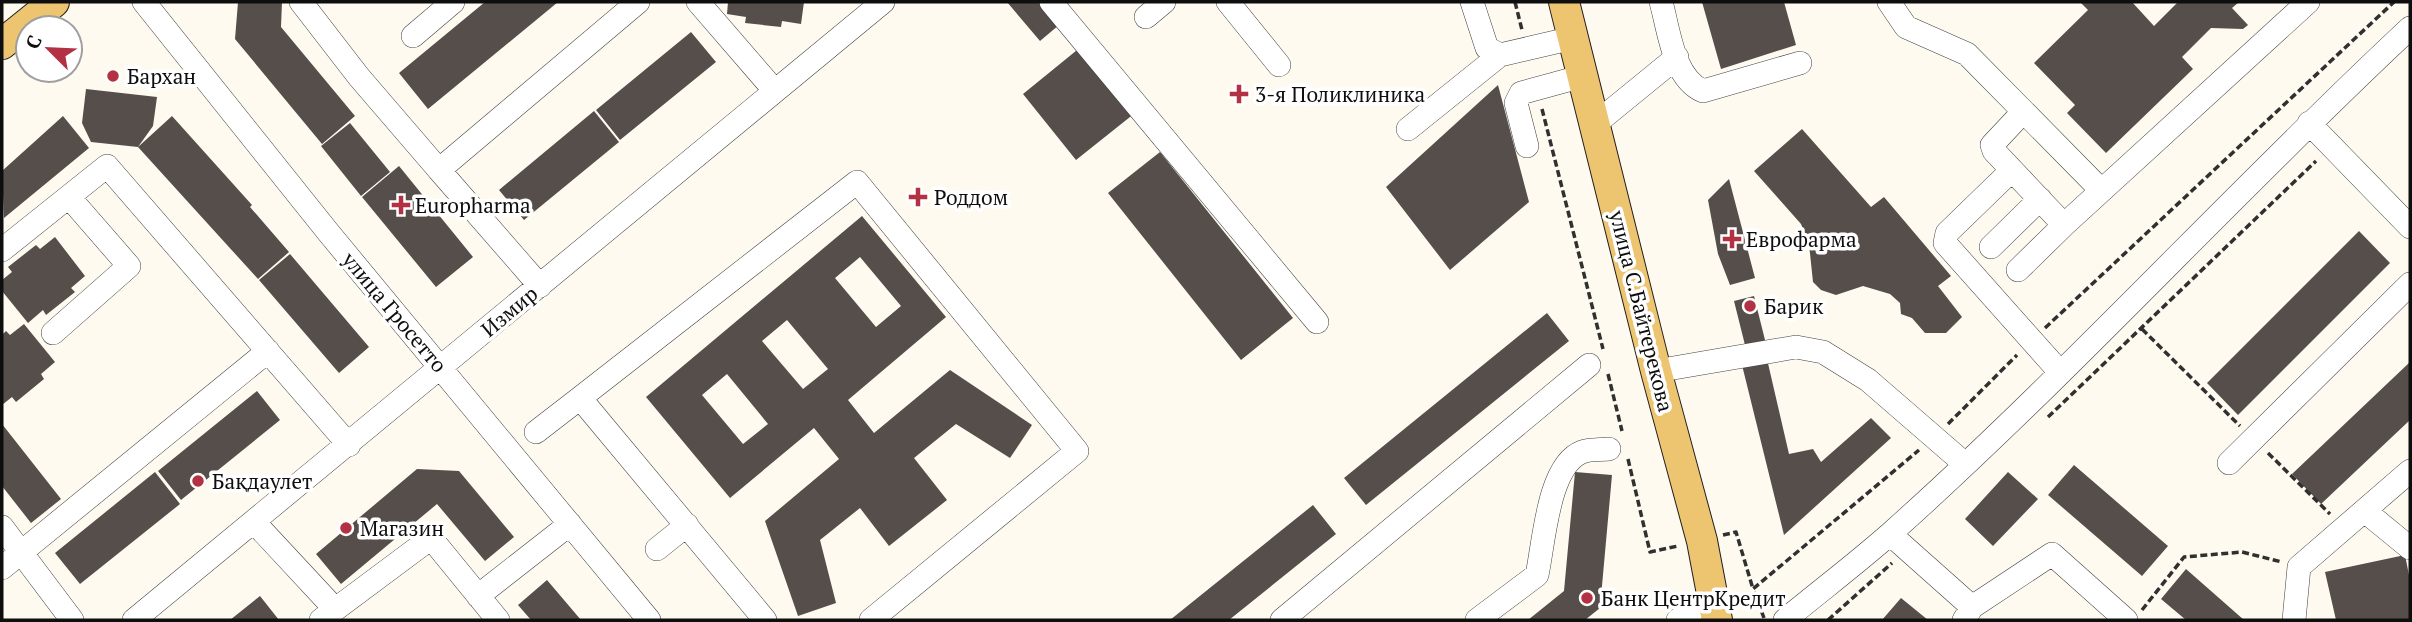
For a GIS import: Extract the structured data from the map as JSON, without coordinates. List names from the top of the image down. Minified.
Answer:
{"streets":{"main road":["улица С.Байтерекова"],"street":["Измир","улица Гросетто"]},"crossings":[["Измир","улица Гросетто"]],"places":{"other":["Бархан","Барик","Бақдаулет","Магазин","Банк ЦентрКредит"],"health":["3-я Поликлиника","Роддом","Europharma","Еврофарма"]},"north":"top left"}
